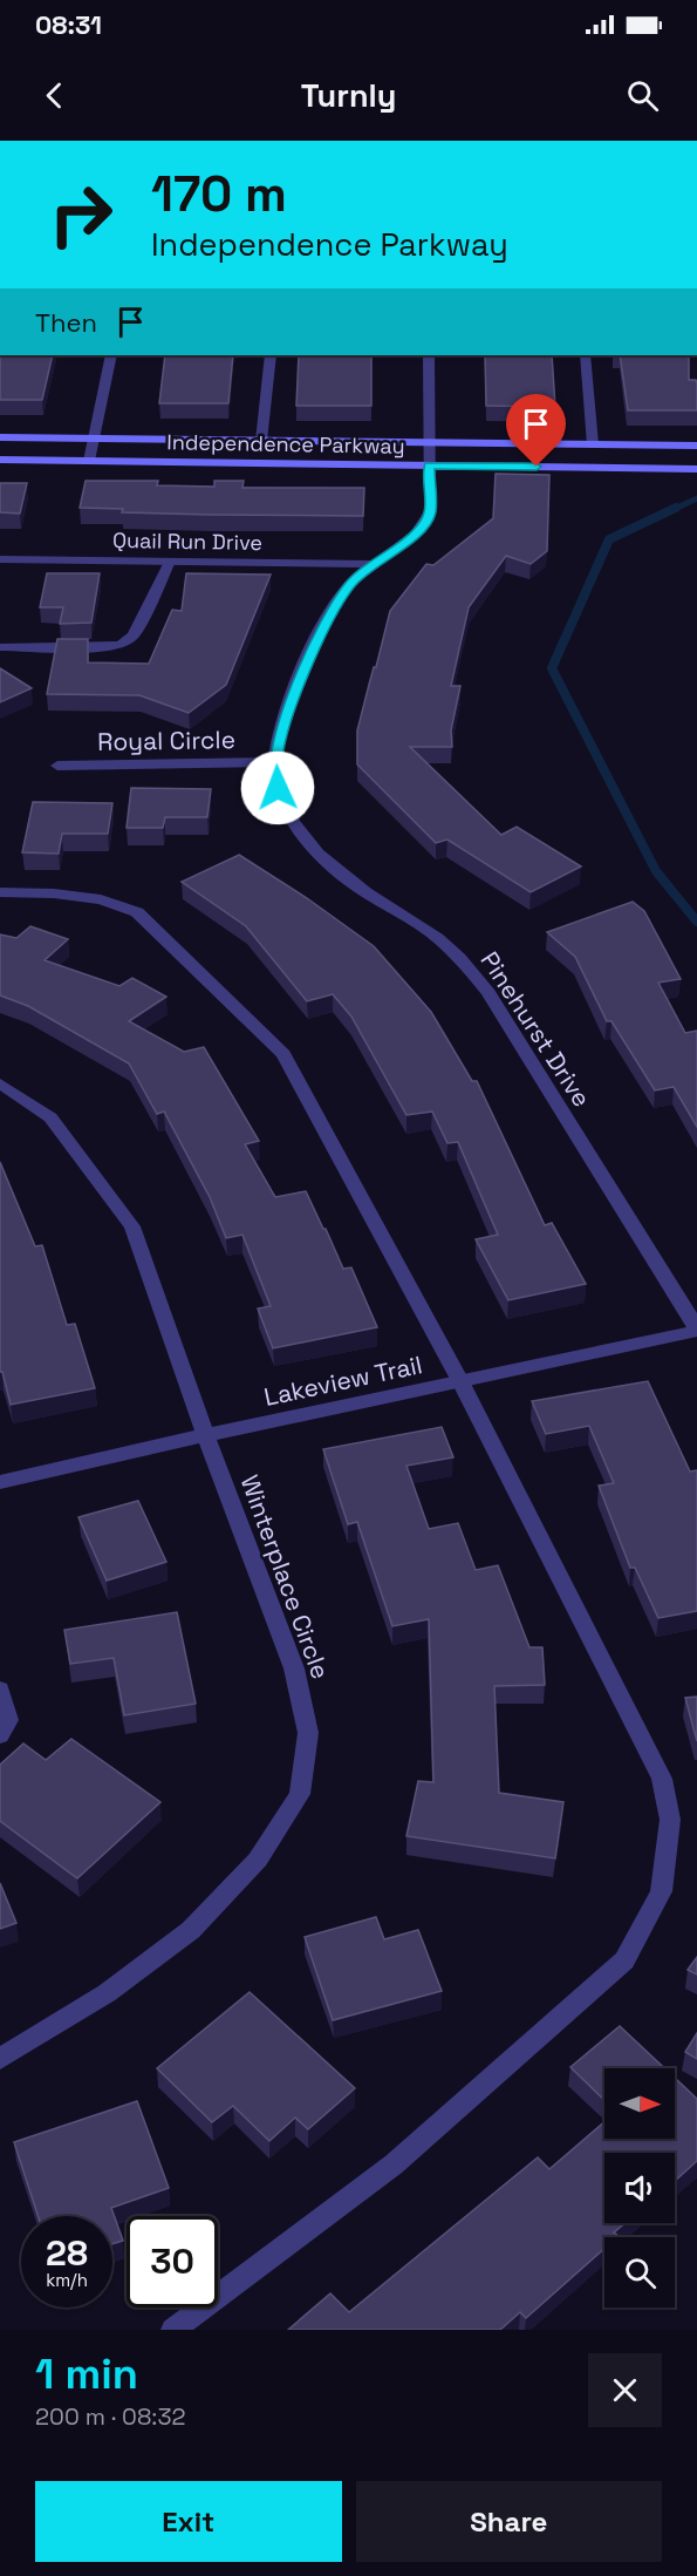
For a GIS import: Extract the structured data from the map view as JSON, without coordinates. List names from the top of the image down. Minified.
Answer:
{"streets":{"main road":["Independence Parkway"],"street":["Quail Run Drive","Royal Circle","Pinehurst Drive","Lakeview Trail","Winterplace Circle"]},"crossings":[["Independence Parkway","Pinehurst Drive"],["Quail Run Drive","Pinehurst Drive"],["Royal Circle","Pinehurst Drive"],["Pinehurst Drive","Lakeview Trail"],["Lakeview Trail","Winterplace Circle"]],"north":"right","page":{"status":"08:31","header":"Turnly","turn":["170 m","Independence Parkway"],"then":"Then","speed":"28 km/h","limit":"30","heading":["1 min","200 m · 08:32"],"buttons":["Exit","Share"]}}
